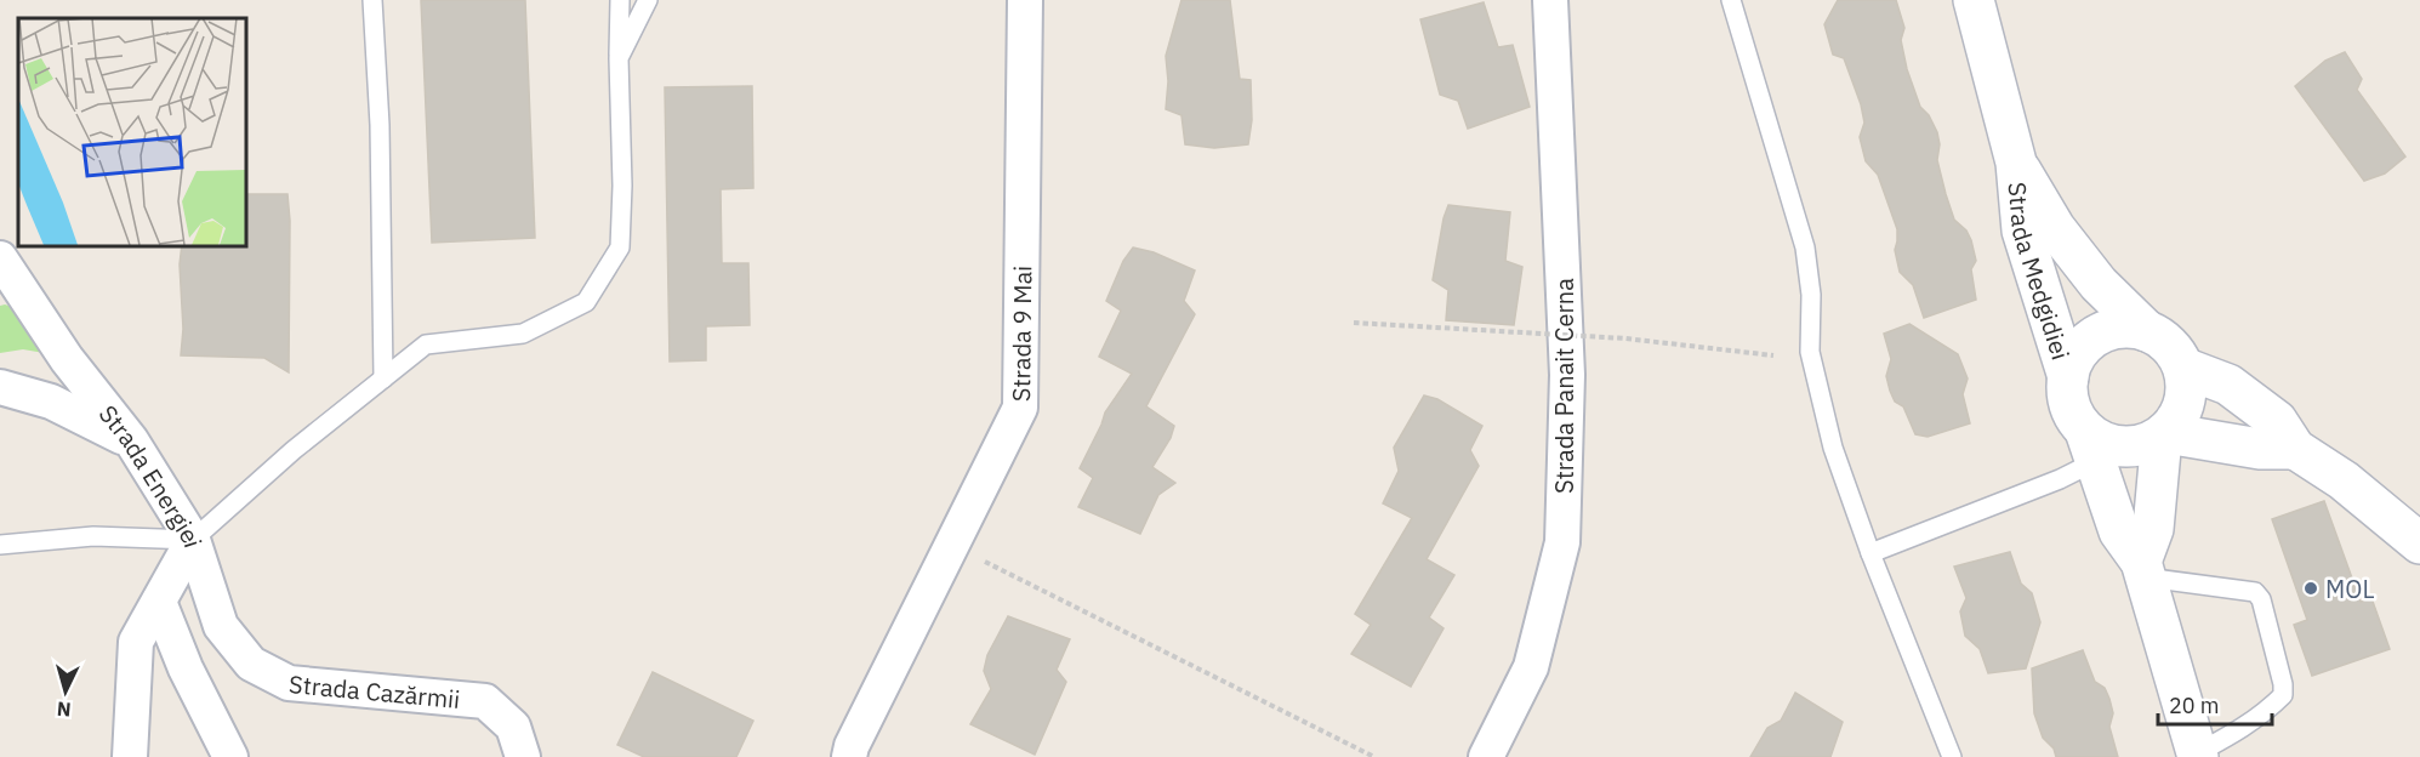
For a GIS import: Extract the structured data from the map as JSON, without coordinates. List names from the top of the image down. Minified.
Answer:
{"streets":{"main road":["Strada Medgidiei"],"street":["Strada 9 Mai","Strada Panait Cerna","Strada Energiei","Strada Cazărmii"]},"crossings":[["Strada Energiei","Strada Cazărmii"]],"places":["MOL"],"scale_bar":"20 m","north":"bottom"}
